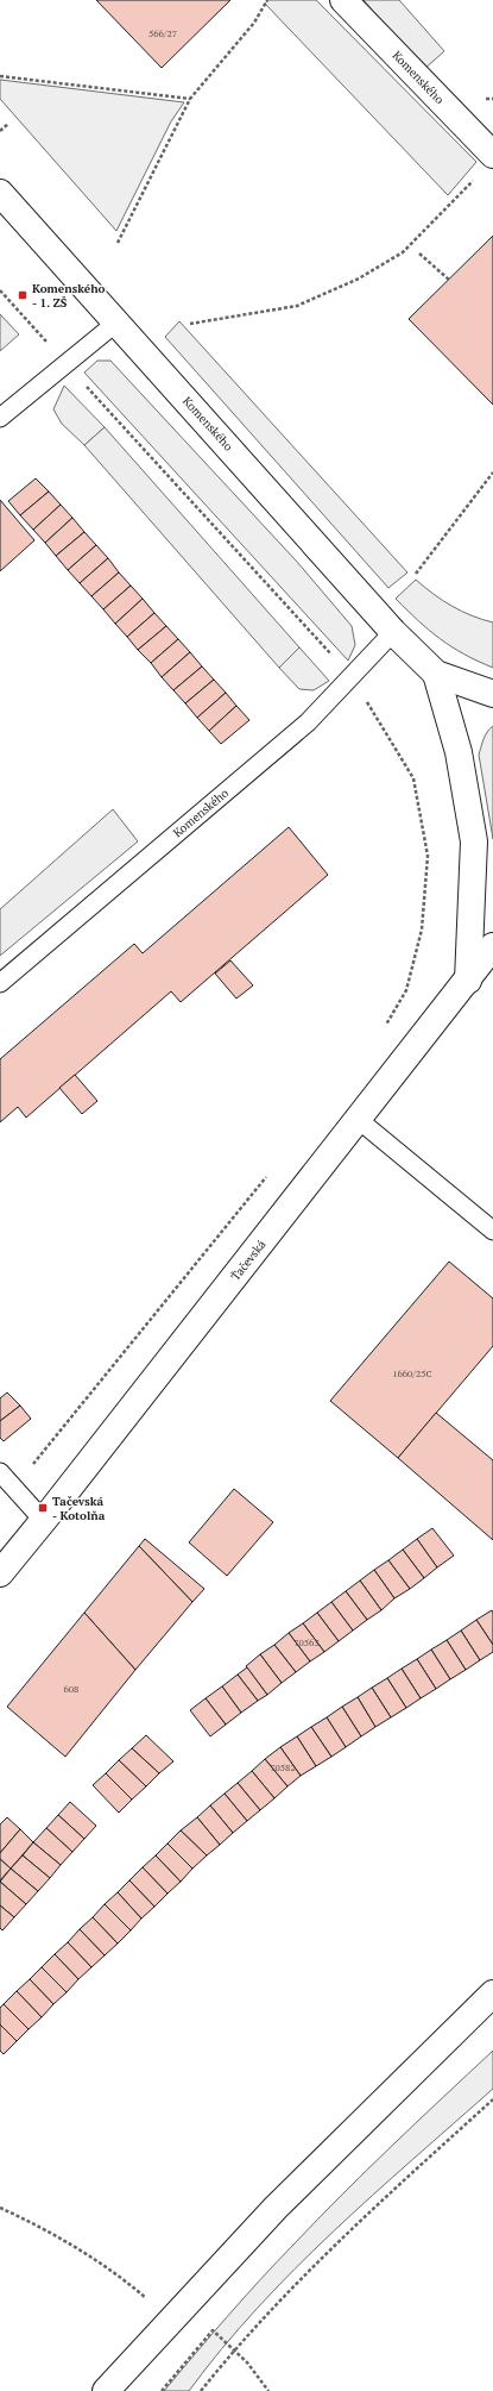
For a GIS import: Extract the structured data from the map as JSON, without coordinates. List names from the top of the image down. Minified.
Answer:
{"streets":{"street":["Komenského","Ťačevská"]},"places":{"transit":["Komenského - 1. ZŠ","Tačevská - Kotolňa"]},"house_numbers":["566/27","1660/25C","70563","608","70582"]}
